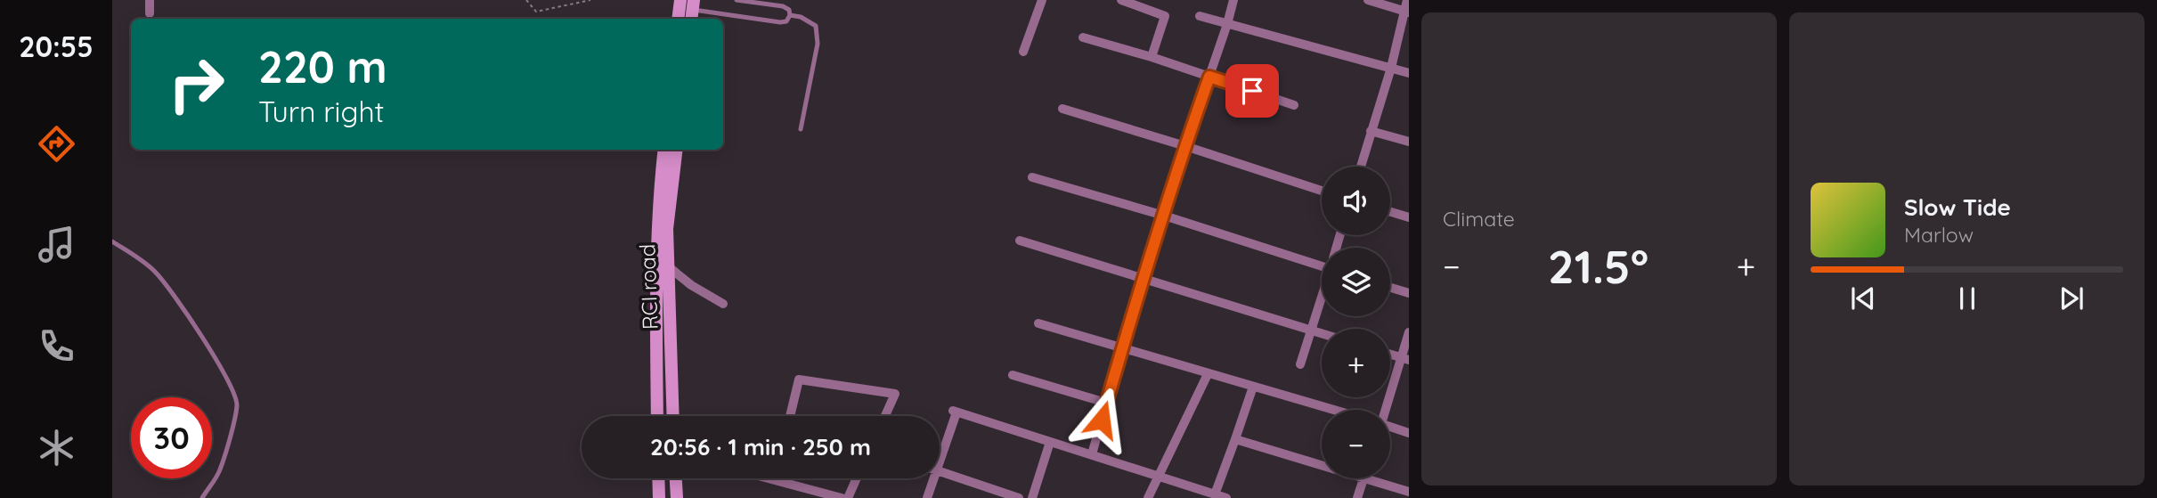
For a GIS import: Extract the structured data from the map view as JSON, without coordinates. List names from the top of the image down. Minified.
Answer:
{"streets":{"main road":["RCI road"]},"page":{"tabs":"20:55","tile":"Climate","turn":["220 m","Turn right"],"map_buttons":["+","−"],"song":["Slow Tide","Marlow"],"heat":["−","21.5°","+"],"limit":"30","trip":"20:56 · 1 min · 250 m"}}
